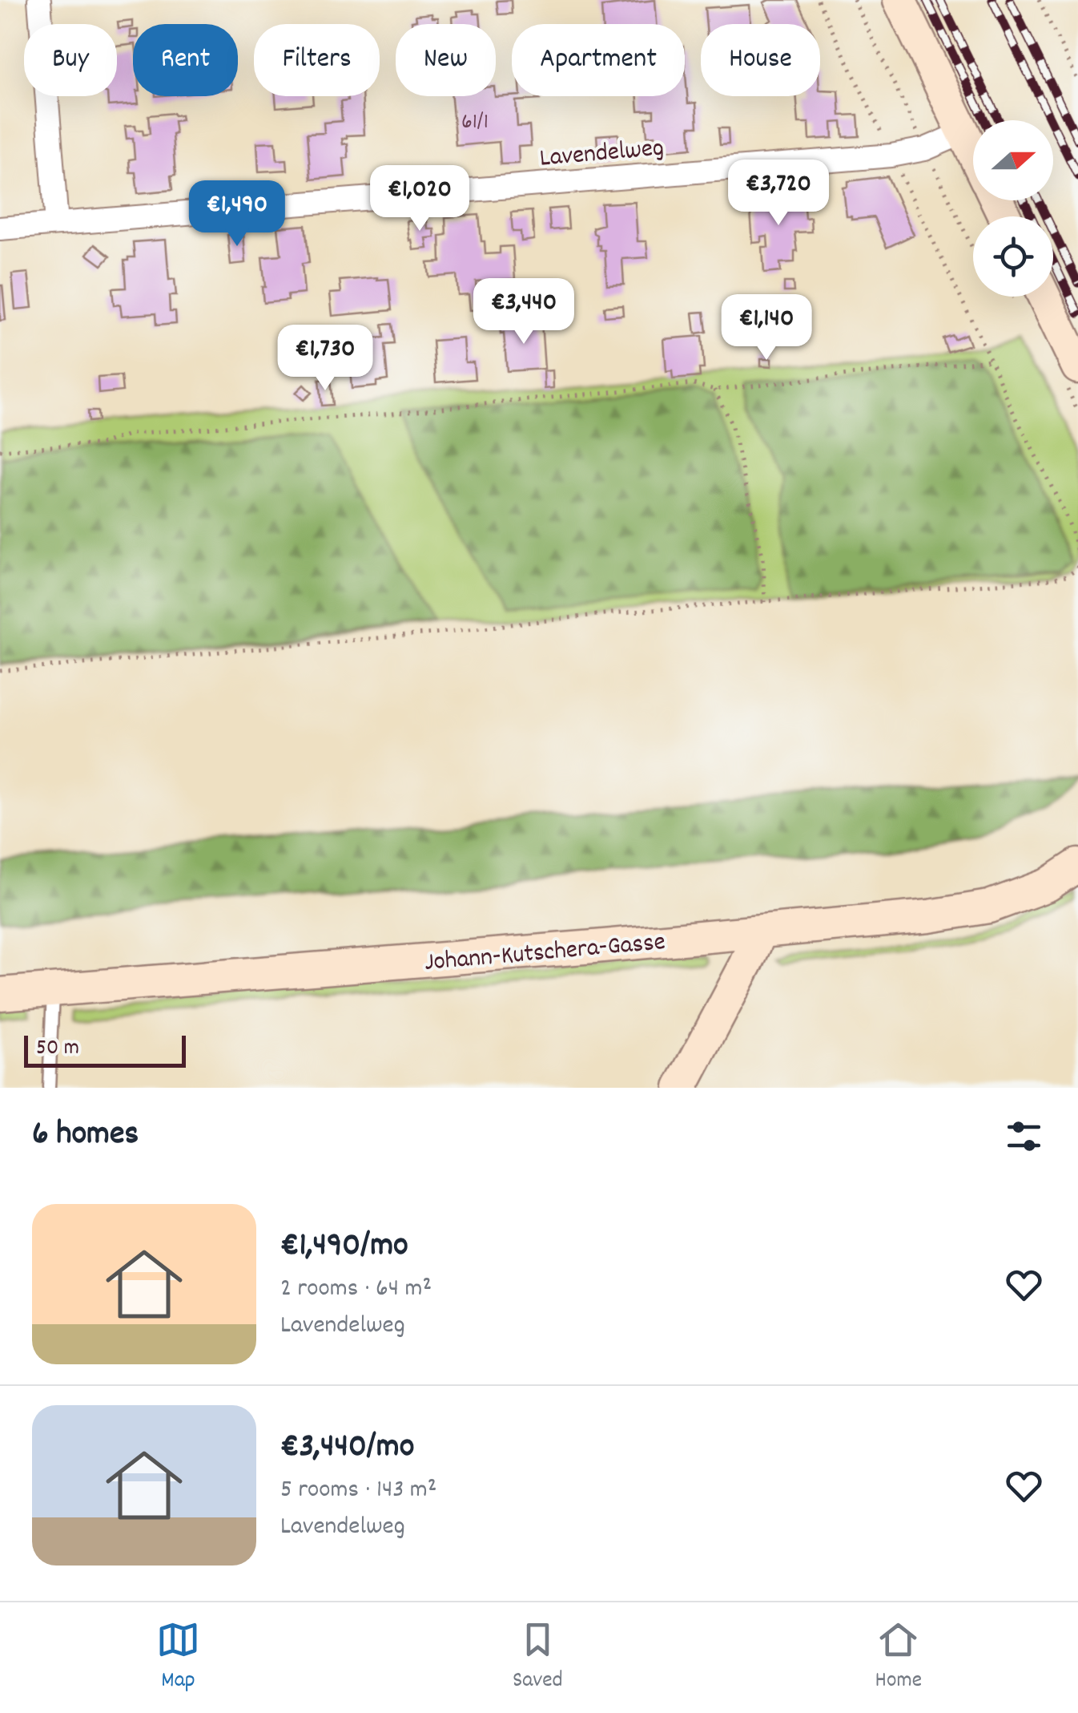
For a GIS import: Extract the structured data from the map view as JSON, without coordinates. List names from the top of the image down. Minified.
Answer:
{"streets":{"street":["Lavendelweg","Johann-Kutschera-Gasse"]},"house_numbers":["61/1"],"scale_bar":"50 m","north":"right","page":{"chip":["Buy","Rent","Filters","New","Apartment","House"],"price":["€3,720","€1,020","€1,490","€3,440","€1,140","€1,730"],"scale":"50 m","heading":"6 homes","list":[{"name":"€1,490/mo","note":"2 rooms · 64 m² · Lavendelweg"},{"name":"€3,440/mo","note":"5 rooms · 143 m² · Lavendelweg"}],"tabs":["Map","Saved","Home"]}}
